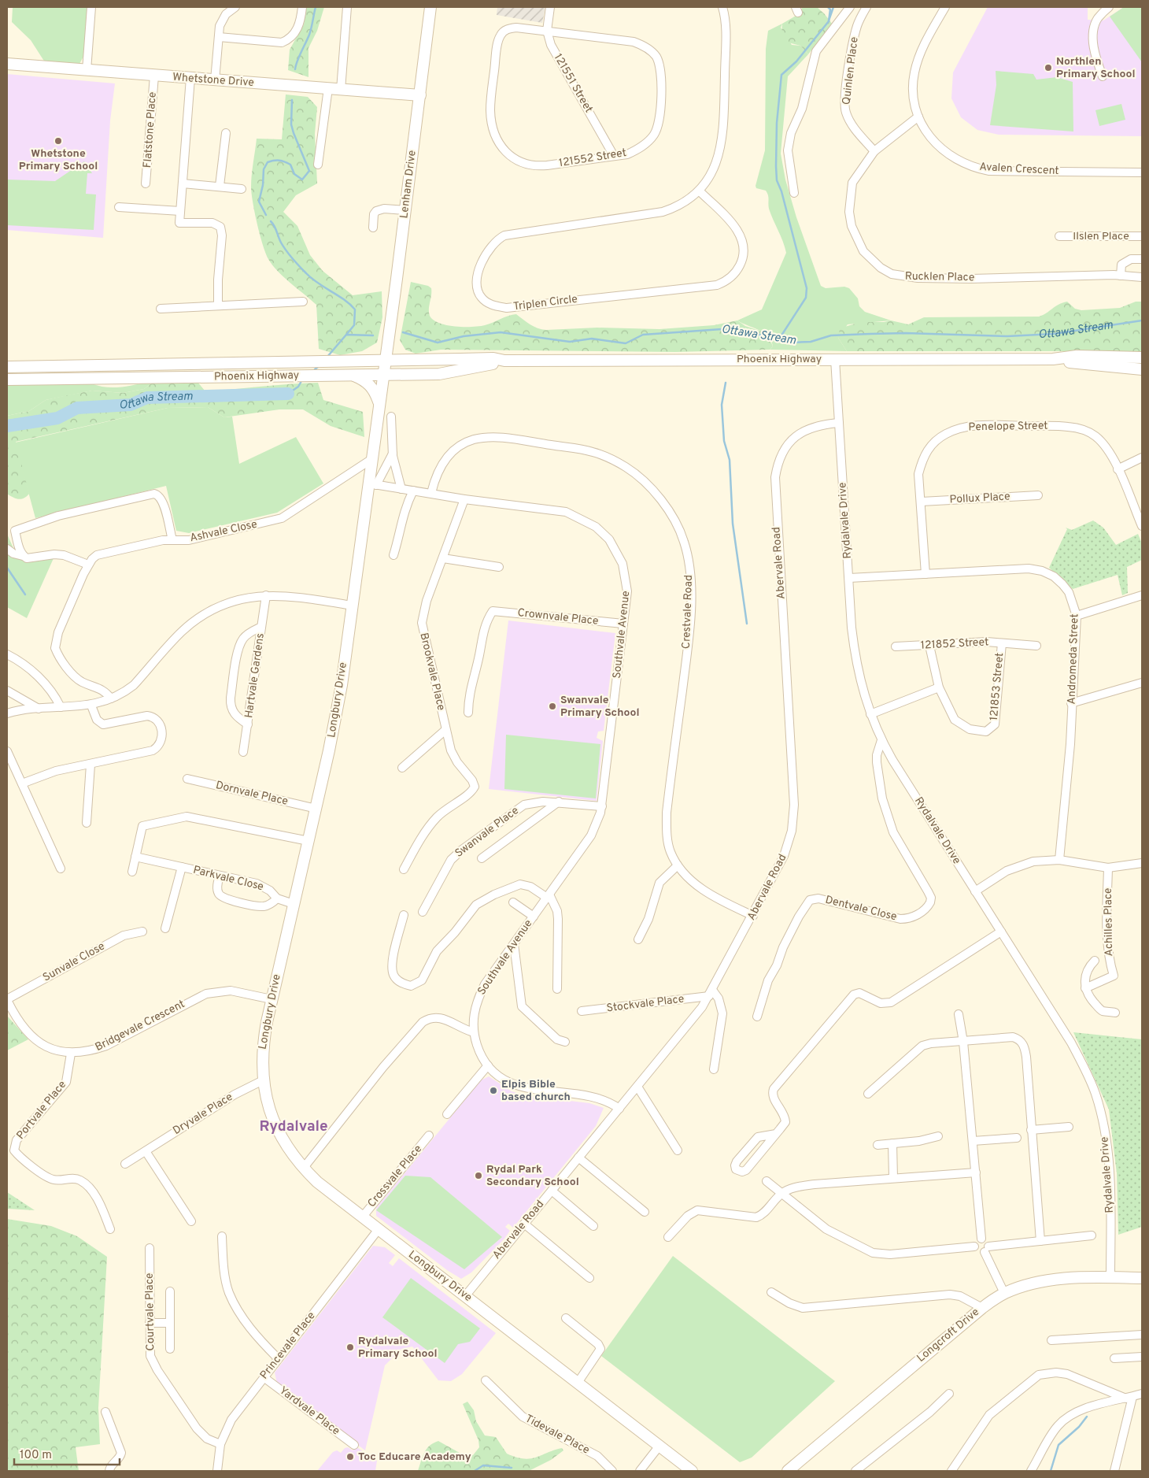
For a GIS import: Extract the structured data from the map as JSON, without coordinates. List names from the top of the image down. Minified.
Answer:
{"streets":{"street":["Quinlen Place","Whetstone Drive","121551 Street","Flatstone Place","121552 Street","Avalen Crescent","Lenham Drive","Ilslen Place","Rucklen Place","Triplen Circle","Phoenix Highway","Penelope Street","Pollux Place","Rydalvale Drive","Ashvale Close","Abervale Road","Crestvale Road","Crownvale Place","Southvale Avenue","121852 Street","Andromeda Street","Brookvale Place","Hartvale Gardens","121853 Street","Longbury Drive","Dornvale Place","Swanvale Place","Parkvale Close","Dentvale Close","Achilles Place","Sunvale Close","Stockvale Place","Bridgevale Crescent","Portvale Place","Dryvale Place","Crossvale Place","Courtvale Place","Longcroft Drive","Princevale Place","Yardvale Place","Tidevale Place"]},"crossings":[["Quinlen Place","Rucklen Place"],["Whetstone Drive","Flatstone Place"],["Whetstone Drive","Lenham Drive"],["121551 Street","121552 Street"],["Avalen Crescent","Rucklen Place"],["Lenham Drive","Phoenix Highway"],["Lenham Drive","Longbury Drive"],["Phoenix Highway","Rydalvale Drive"],["Phoenix Highway","Longbury Drive"],["Penelope Street","Pollux Place"],["Penelope Street","Andromeda Street"],["Rydalvale Drive","Abervale Road"],["Rydalvale Drive","Andromeda Street"],["Rydalvale Drive","Dentvale Close"],["Rydalvale Drive","Longcroft Drive"],["Ashvale Close","Longbury Drive"],["Abervale Road","Crestvale Road"],["Abervale Road","Southvale Avenue"],["Abervale Road","Longbury Drive"],["Abervale Road","Stockvale Place"],["Crestvale Road","Southvale Avenue"],["Crownvale Place","Southvale Avenue"],["Southvale Avenue","Brookvale Place"],["Southvale Avenue","Longbury Drive"],["Southvale Avenue","Swanvale Place"],["121852 Street","121853 Street"],["Longbury Drive","Dornvale Place"],["Longbury Drive","Parkvale Close"],["Longbury Drive","Bridgevale Crescent"],["Longbury Drive","Dryvale Place"],["Longbury Drive","Crossvale Place"],["Longbury Drive","Princevale Place"],["Sunvale Close","Bridgevale Crescent"],["Bridgevale Crescent","Portvale Place"],["Courtvale Place","Princevale Place"],["Princevale Place","Yardvale Place"]],"districts":["Rydalvale"],"water":["Ottawa Stream"],"places":["Northlen Primary School","Whetstone Primary School","Swanvale Primary School","Elpis Bible based church","Rydal Park Secondary School","Rydalvale Primary School","Toc Educare Academy"],"scale_bar":"100 m"}
